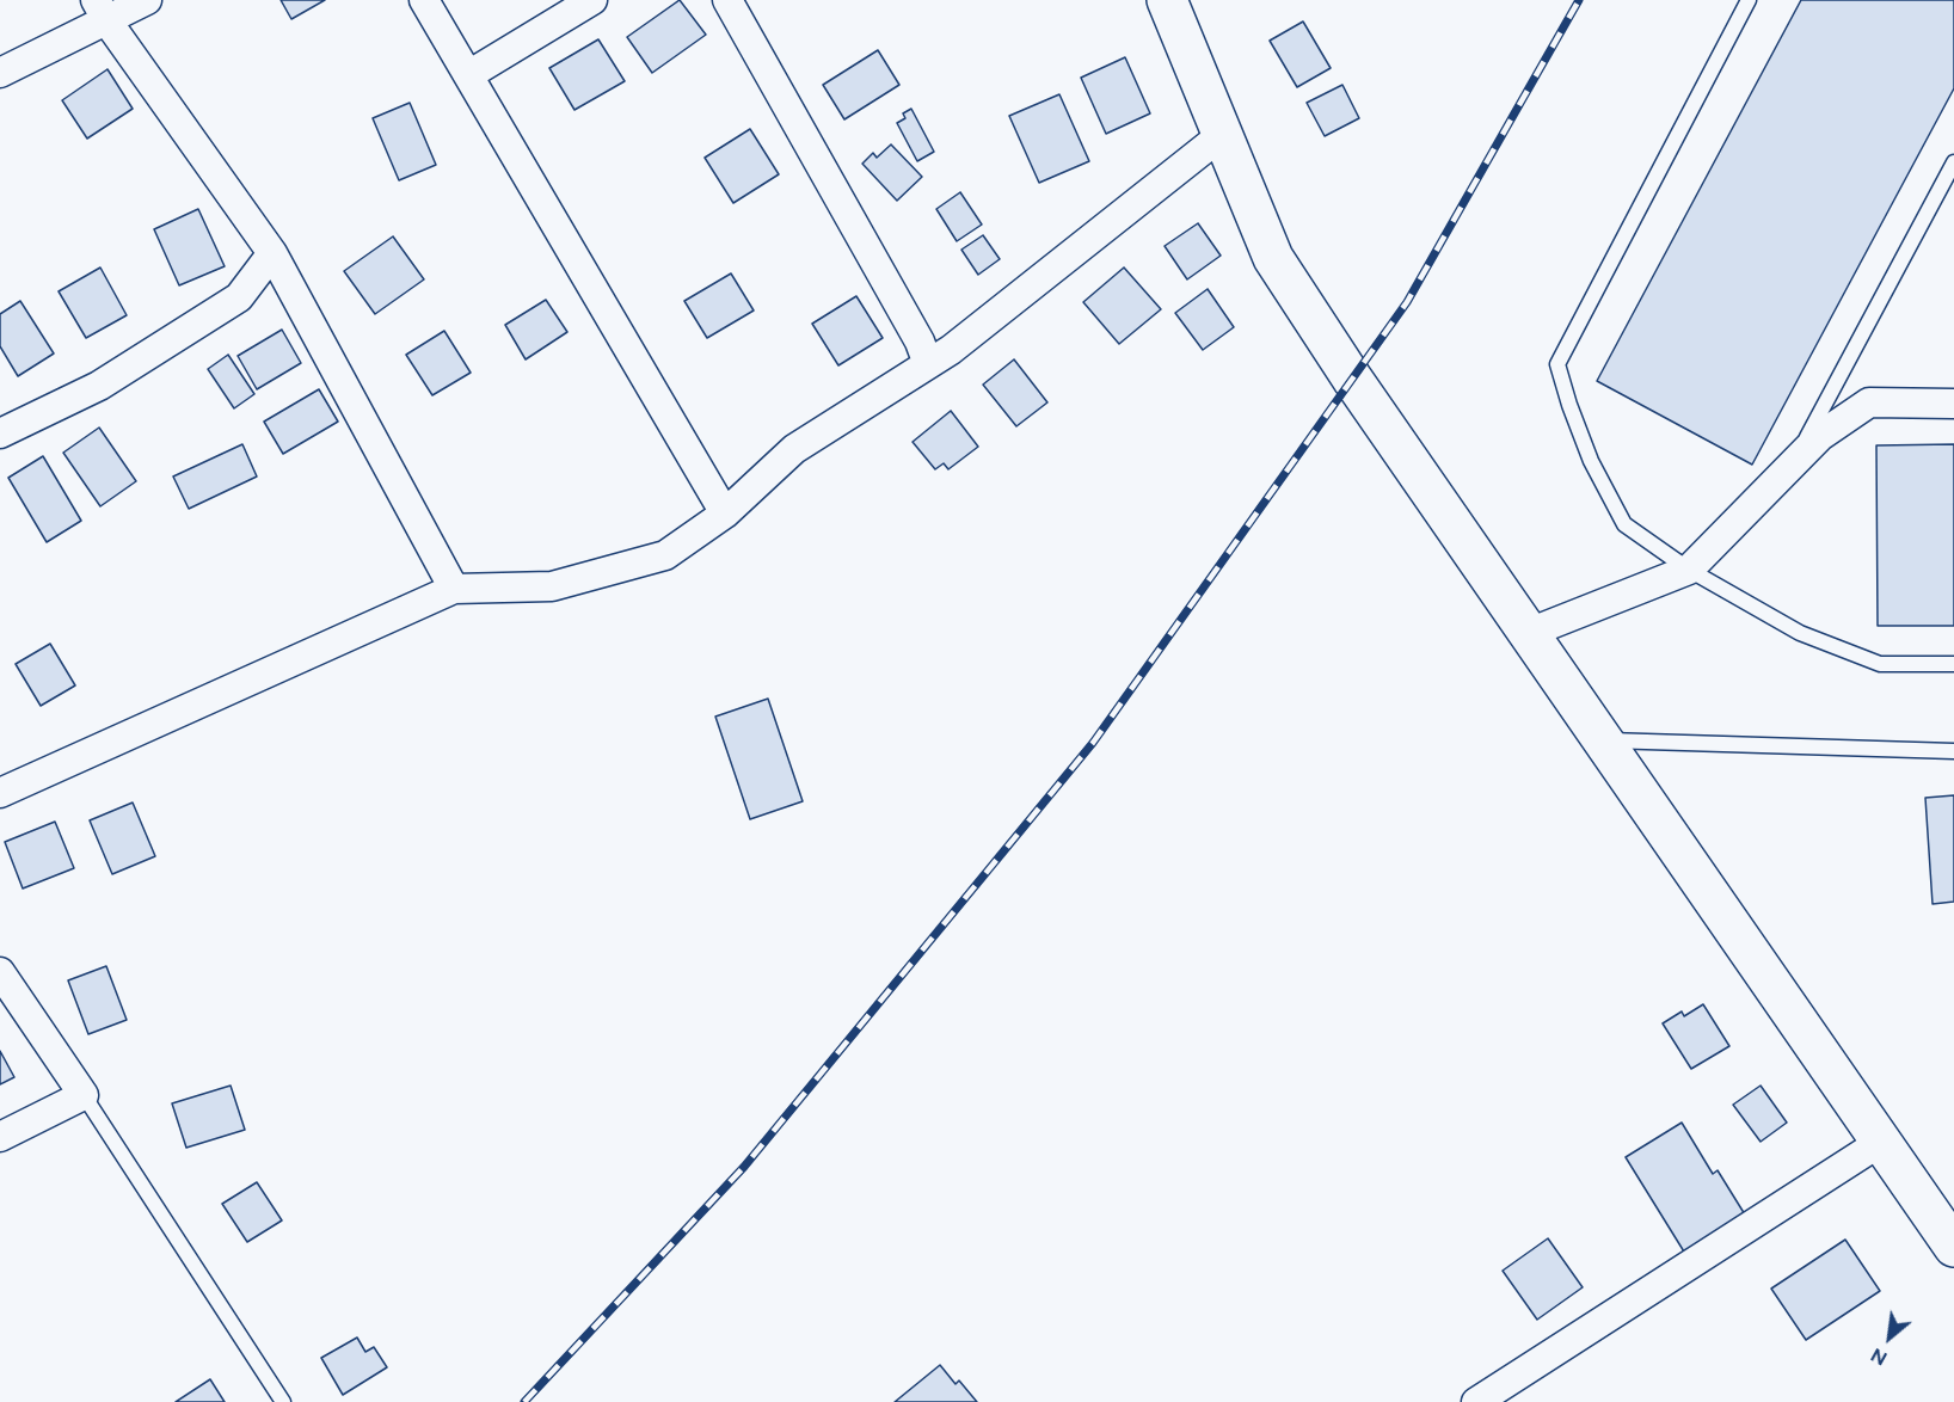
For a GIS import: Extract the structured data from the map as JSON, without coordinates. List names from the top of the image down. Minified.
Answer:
{"north":"bottom left"}
